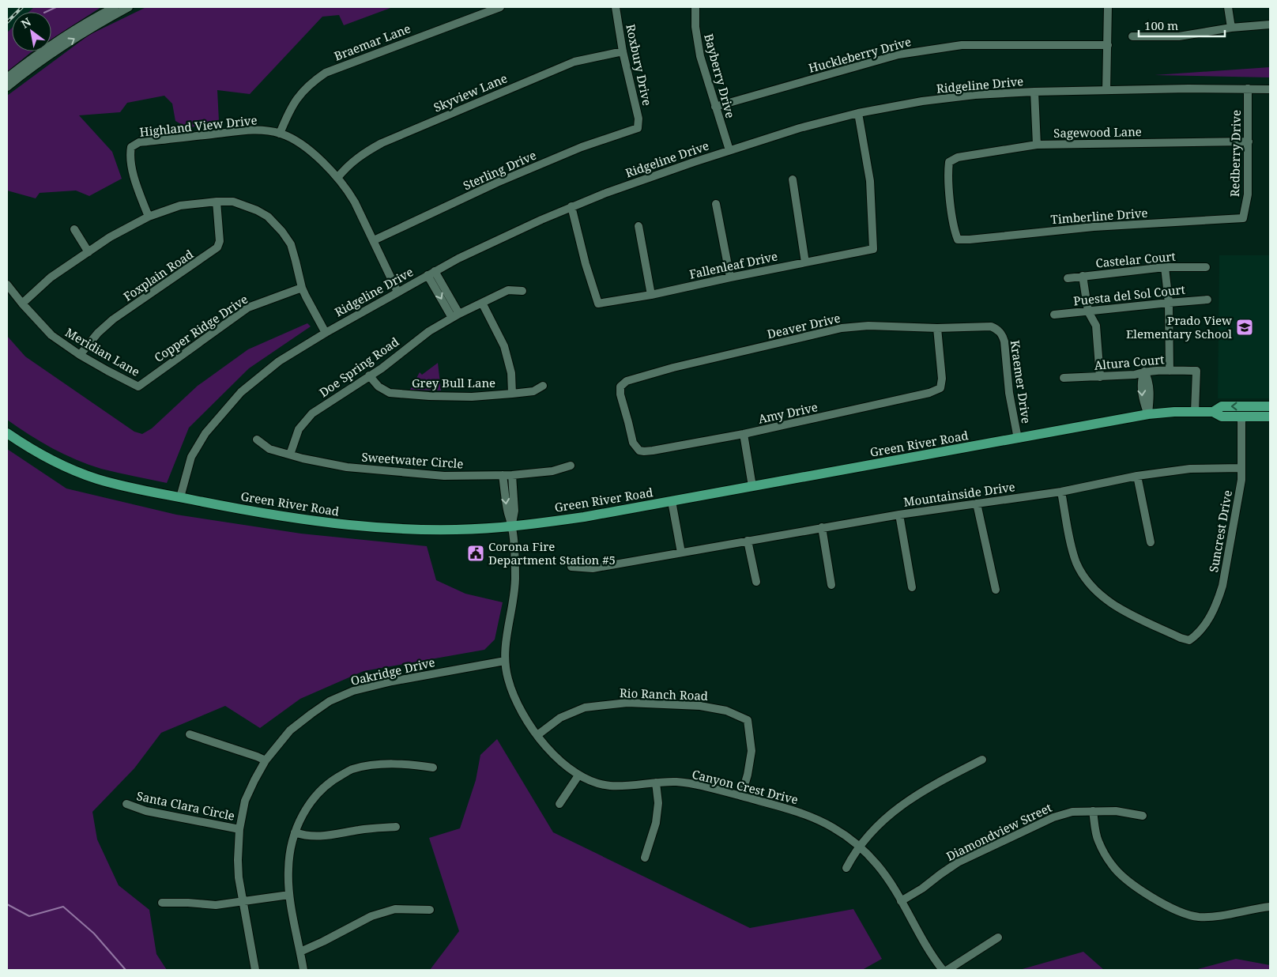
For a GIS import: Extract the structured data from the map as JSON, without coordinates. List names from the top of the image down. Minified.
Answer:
{"streets":{"main road":["Green River Road"],"street":["Braemar Lane","Huckleberry Drive","Roxbury Drive","Bayberry Drive","Ridgeline Drive","Skyview Lane","Highland View Drive","Sagewood Lane","Redberry Drive","Sterling Drive","Timberline Drive","Castelar Court","Fallenleaf Drive","Foxplain Road","Puesta del Sol Court","Deaver Drive","Copper Ridge Drive","Meridian Lane","Altura Court","Doe Spring Road","Kraemer Drive","Grey Bull Lane","Amy Drive","Sweetwater Circle","Mountainside Drive","Suncrest Drive","Oakridge Drive","Rio Ranch Road","Canyon Crest Drive","Santa Clara Circle","Diamondview Street"]},"crossings":[["Braemar Lane","Highland View Drive"],["Huckleberry Drive","Bayberry Drive"],["Roxbury Drive","Skyview Lane"],["Roxbury Drive","Sterling Drive"],["Bayberry Drive","Ridgeline Drive"],["Ridgeline Drive","Highland View Drive"],["Ridgeline Drive","Redberry Drive"],["Ridgeline Drive","Fallenleaf Drive"],["Ridgeline Drive","Green River Road"],["Skyview Lane","Highland View Drive"],["Highland View Drive","Sterling Drive"],["Sagewood Lane","Redberry Drive"],["Sagewood Lane","Timberline Drive"],["Redberry Drive","Timberline Drive"],["Foxplain Road","Meridian Lane"],["Deaver Drive","Kraemer Drive"],["Deaver Drive","Amy Drive"],["Copper Ridge Drive","Meridian Lane"],["Altura Court","Green River Road"],["Doe Spring Road","Grey Bull Lane"],["Doe Spring Road","Sweetwater Circle"],["Kraemer Drive","Green River Road"],["Green River Road","Suncrest Drive"],["Green River Road","Canyon Crest Drive"],["Sweetwater Circle","Canyon Crest Drive"],["Mountainside Drive","Suncrest Drive"],["Oakridge Drive","Canyon Crest Drive"],["Oakridge Drive","Santa Clara Circle"],["Rio Ranch Road","Canyon Crest Drive"],["Canyon Crest Drive","Diamondview Street"]],"places":{"school or university":["Prado View Elementary School"],"public building":["Corona Fire Department Station #5"]},"scale_bar":"100 m","north":"top left"}
